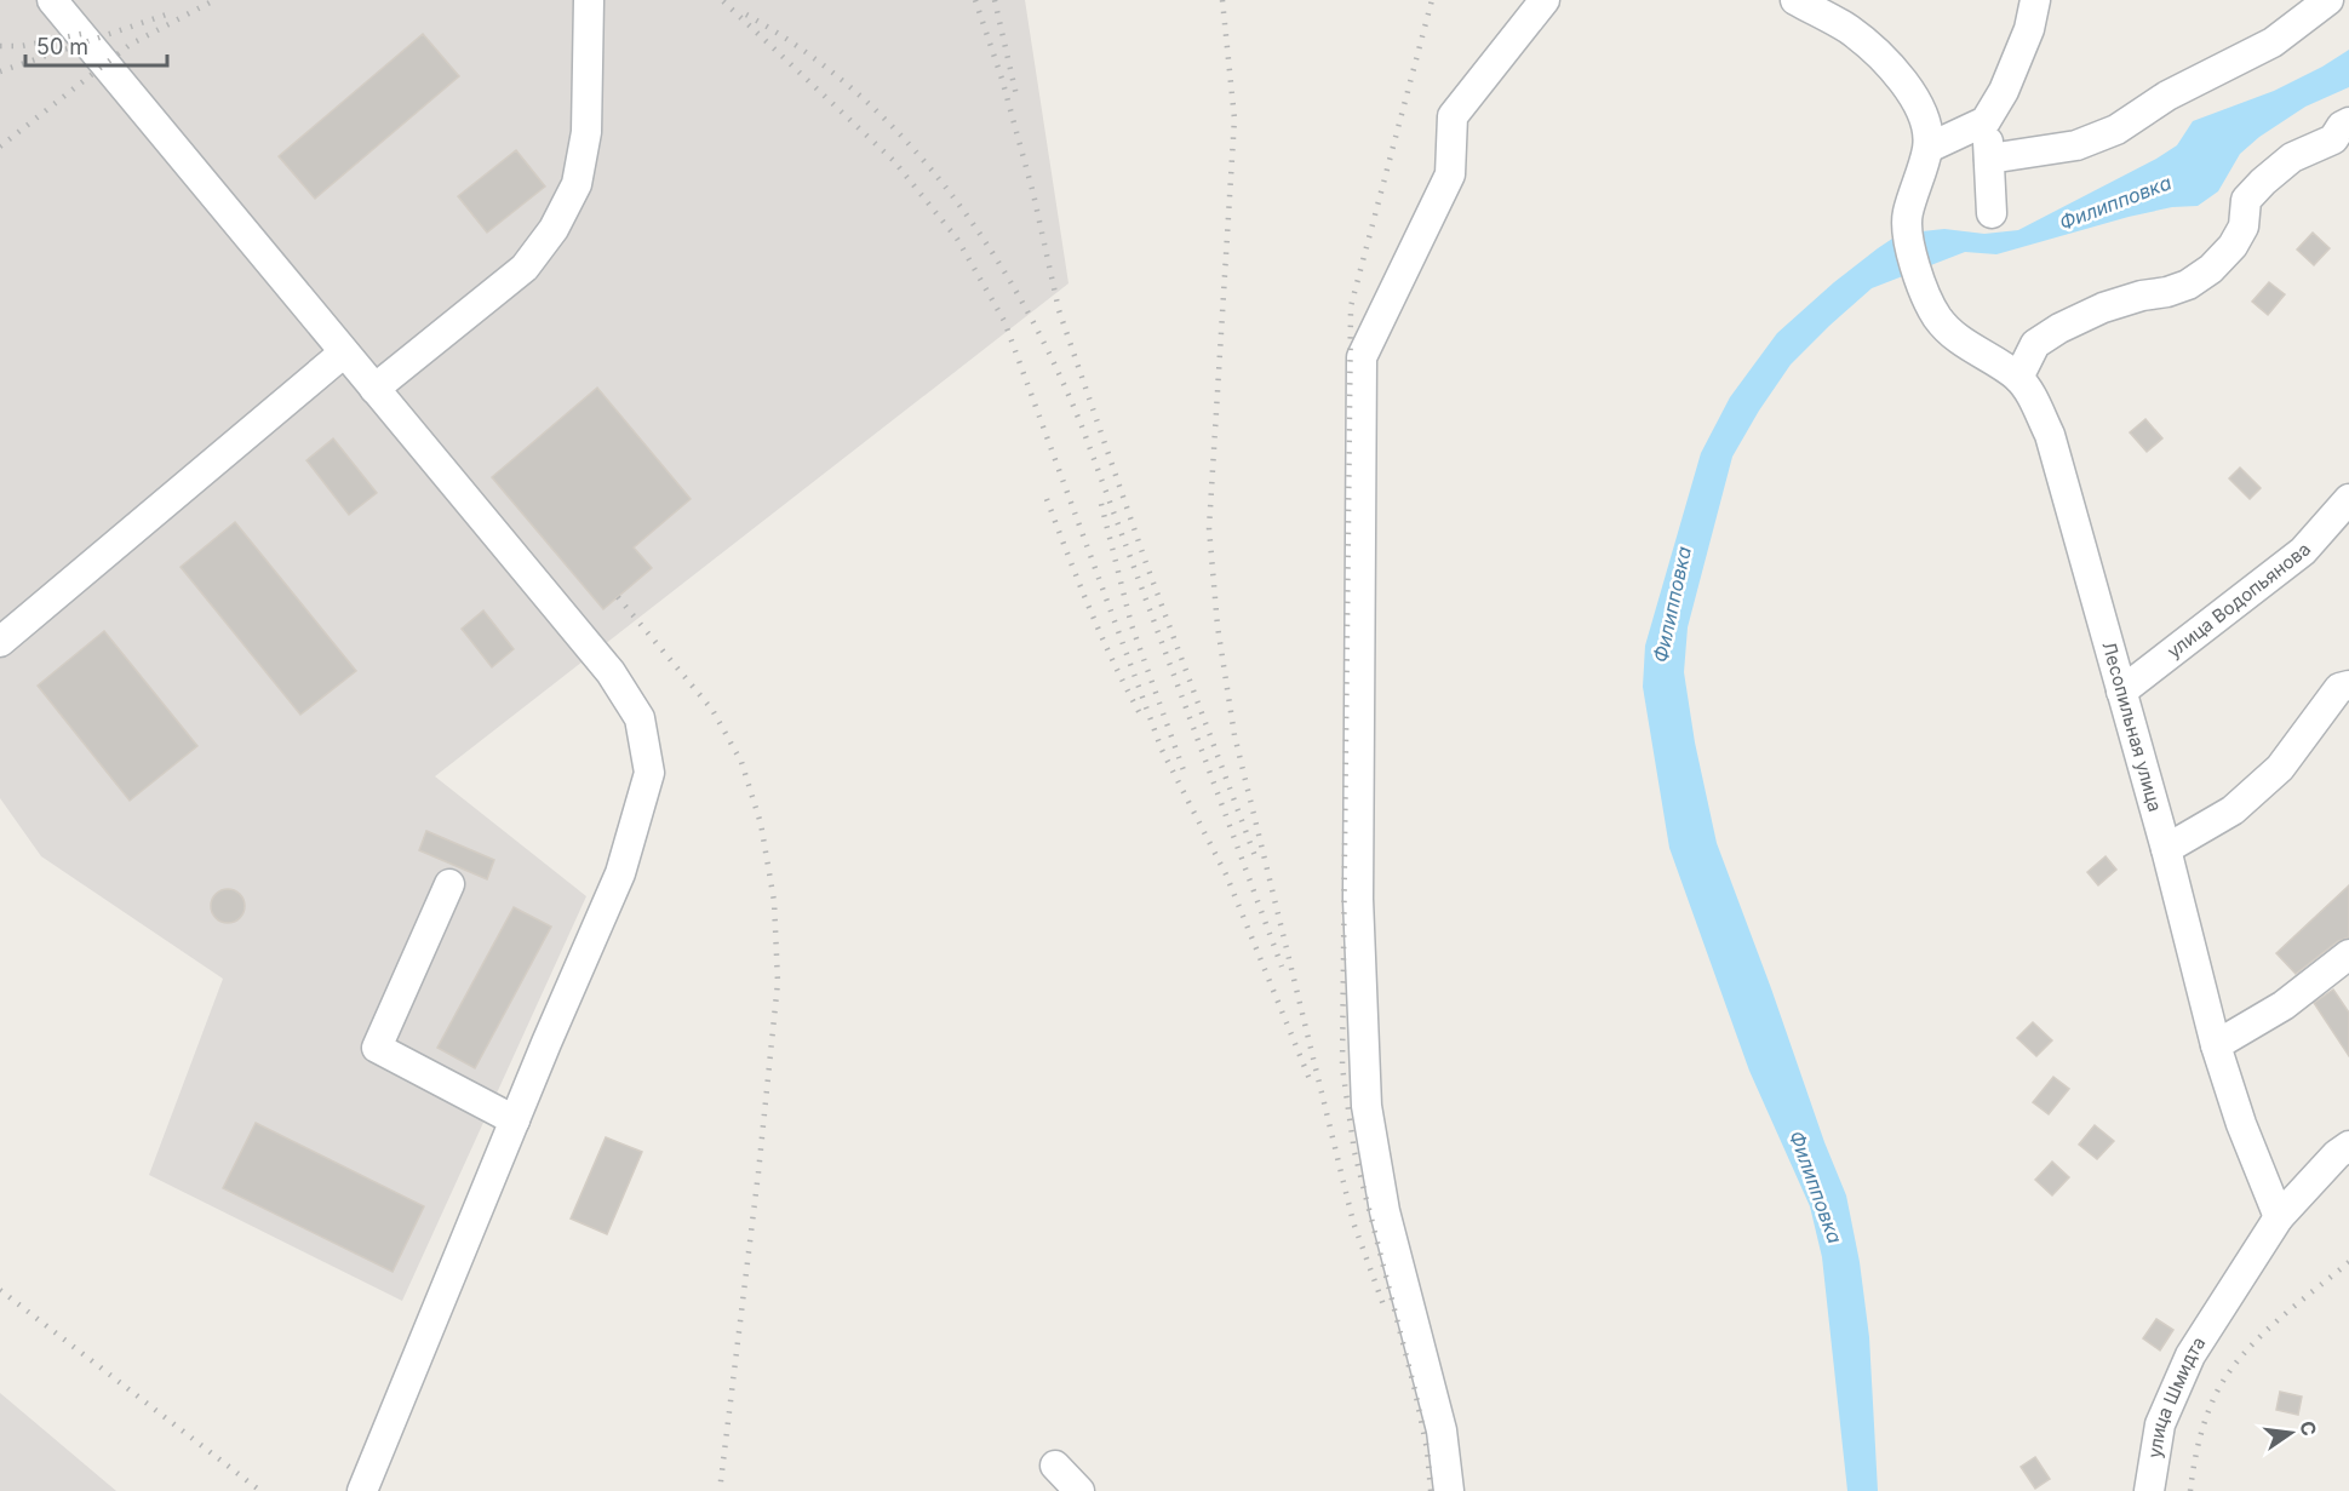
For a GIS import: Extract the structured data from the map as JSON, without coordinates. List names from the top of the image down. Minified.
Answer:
{"streets":{"street":["улица Водопьянова","Лесопильная улица","улица Шмидта"]},"crossings":[["улица Водопьянова","Лесопильная улица"],["Лесопильная улица","улица Шмидта"]],"water":["Филипповка"],"scale_bar":"50 m","north":"right"}
